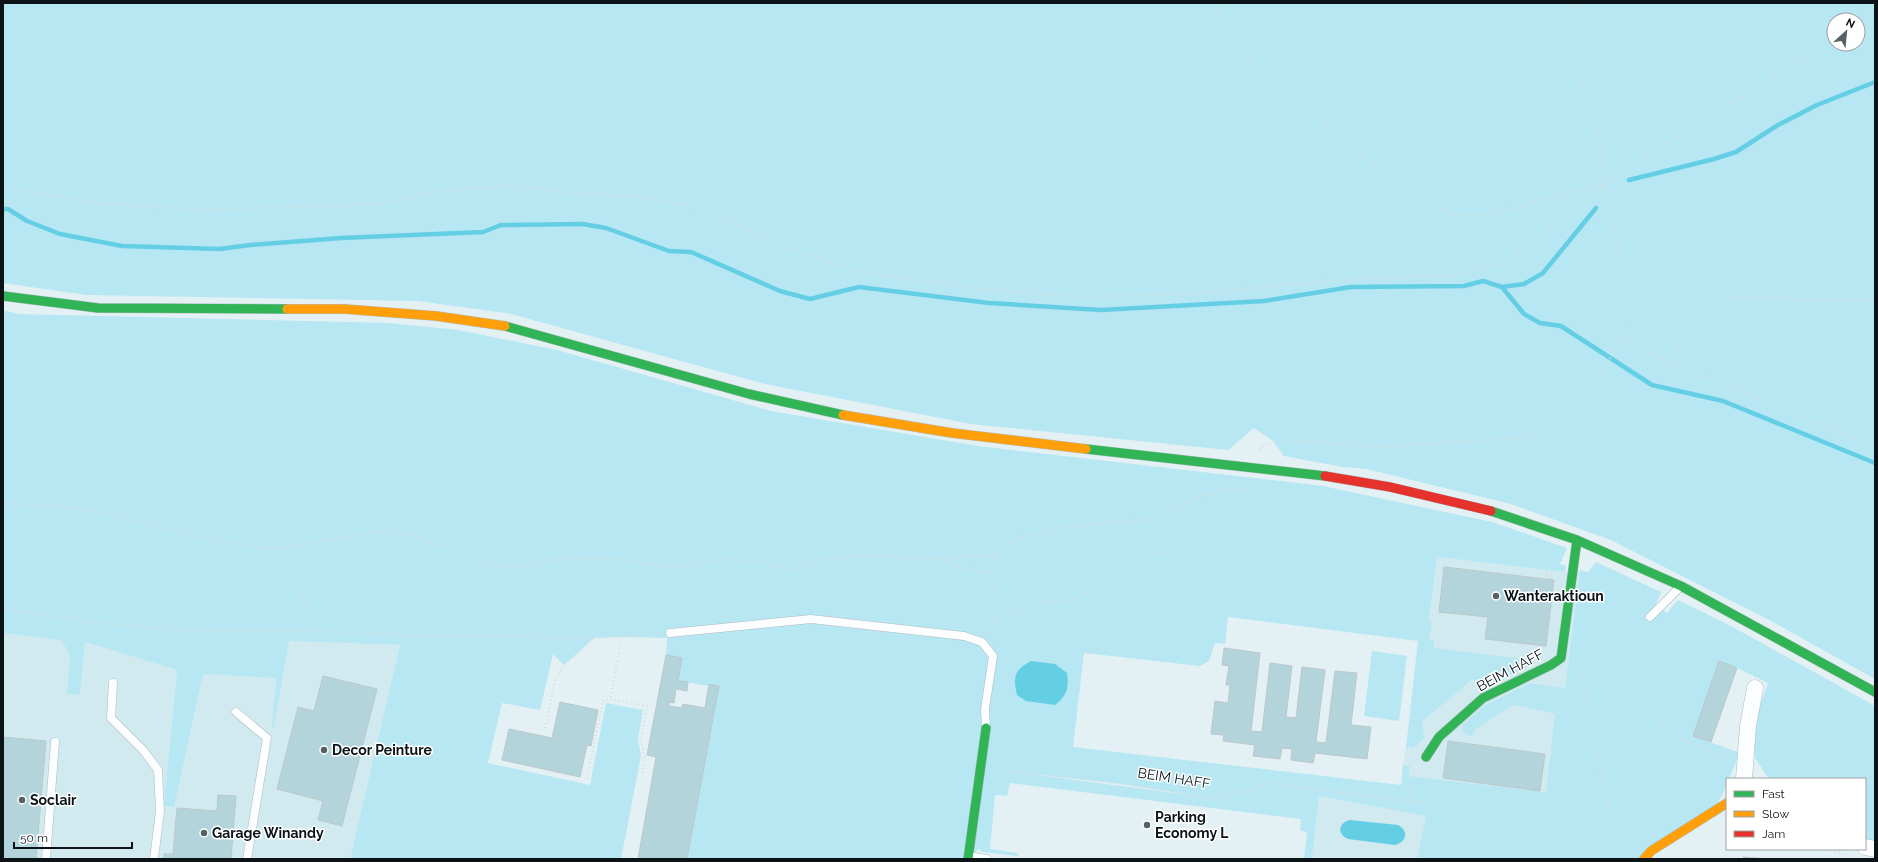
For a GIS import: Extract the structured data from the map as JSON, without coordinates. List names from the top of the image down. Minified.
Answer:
{"streets":{"main road":["BEIM HAFF"]},"places":["Wanteraktioun","Decor Peinture","Soclair","Parking Economy L","Garage Winandy"],"legend":["Fast","Slow","Jam"],"scale_bar":"50 m","north":"top right"}
